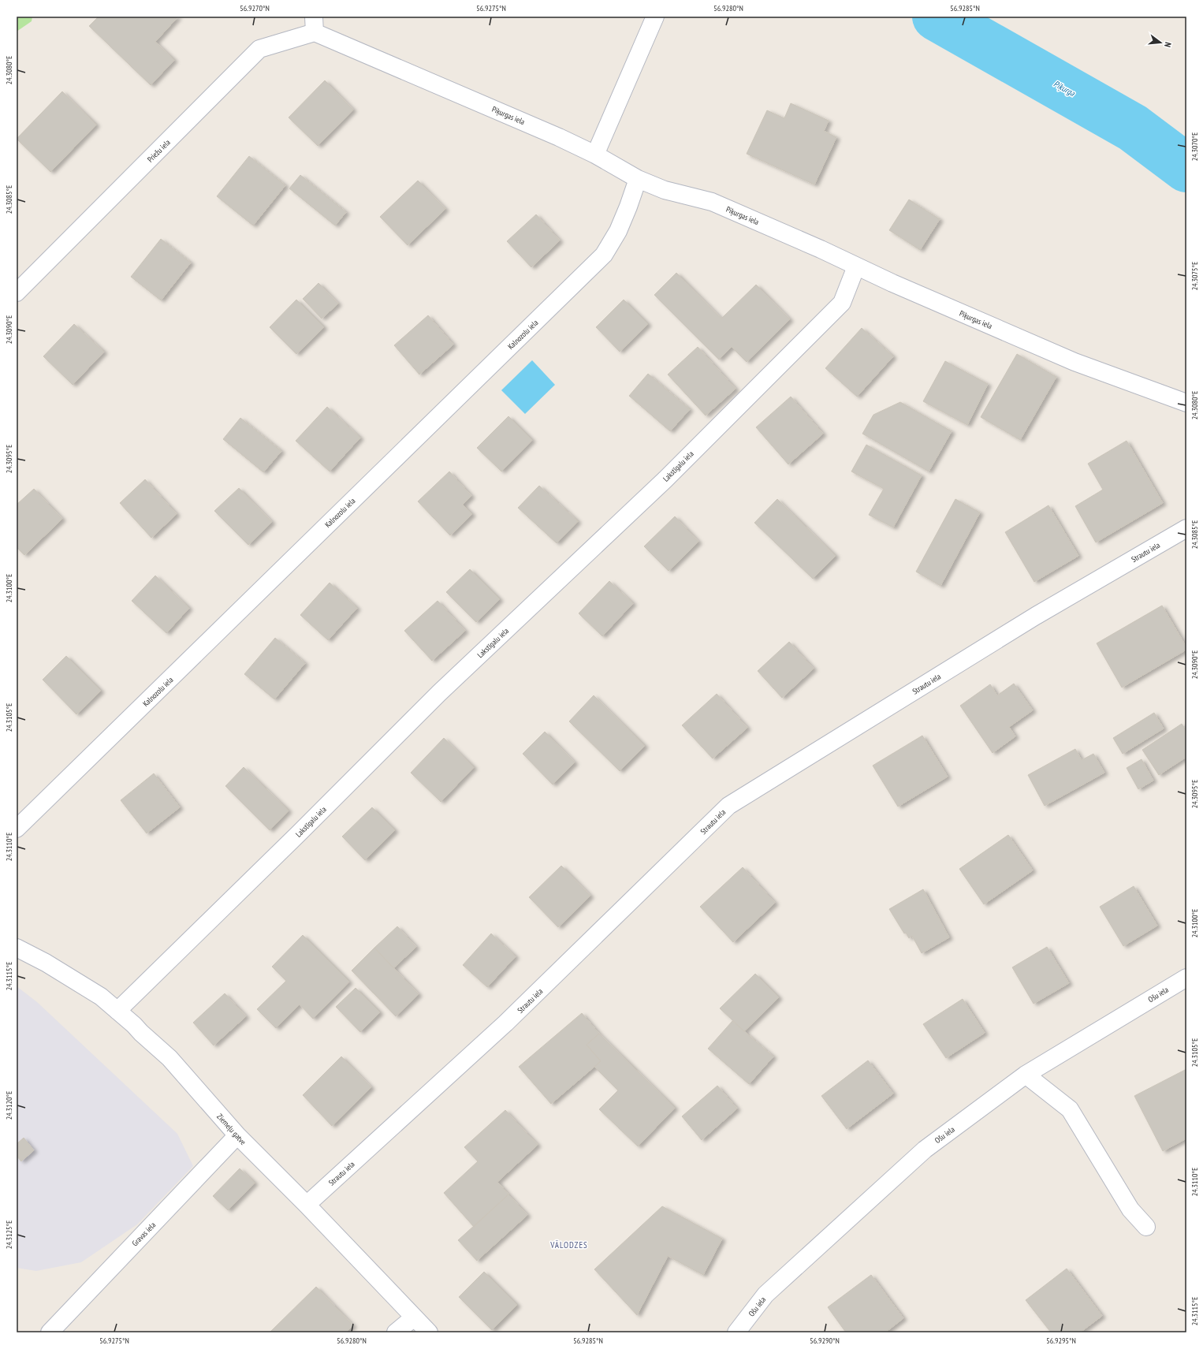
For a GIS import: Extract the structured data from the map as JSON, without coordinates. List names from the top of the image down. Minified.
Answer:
{"streets":{"street":["Piķurgas iela","Priežu iela","Kalnozolu iela","Lakstīgalu iela","Strautu iela","Ošu iela","Ziemeļu gatve","Gravas iela"]},"crossings":[["Piķurgas iela","Priežu iela"],["Piķurgas iela","Kalnozolu iela"],["Piķurgas iela","Lakstīgalu iela"],["Lakstīgalu iela","Ziemeļu gatve"],["Strautu iela","Ziemeļu gatve"],["Ziemeļu gatve","Gravas iela"]],"districts":["VĀLODZES"],"water":["Piķurga"],"north":"right","coordinates":["56.9270°N","56.9275°N","56.9280°N","56.9285°N","24.3080°E","24.3070°E","24.3085°E","24.3075°E","24.3090°E","24.3095°E","24.3100°E","24.3105°E","24.3110°E","24.3115°E","24.3120°E","24.3125°E","56.9290°N","56.9295°N"]}
